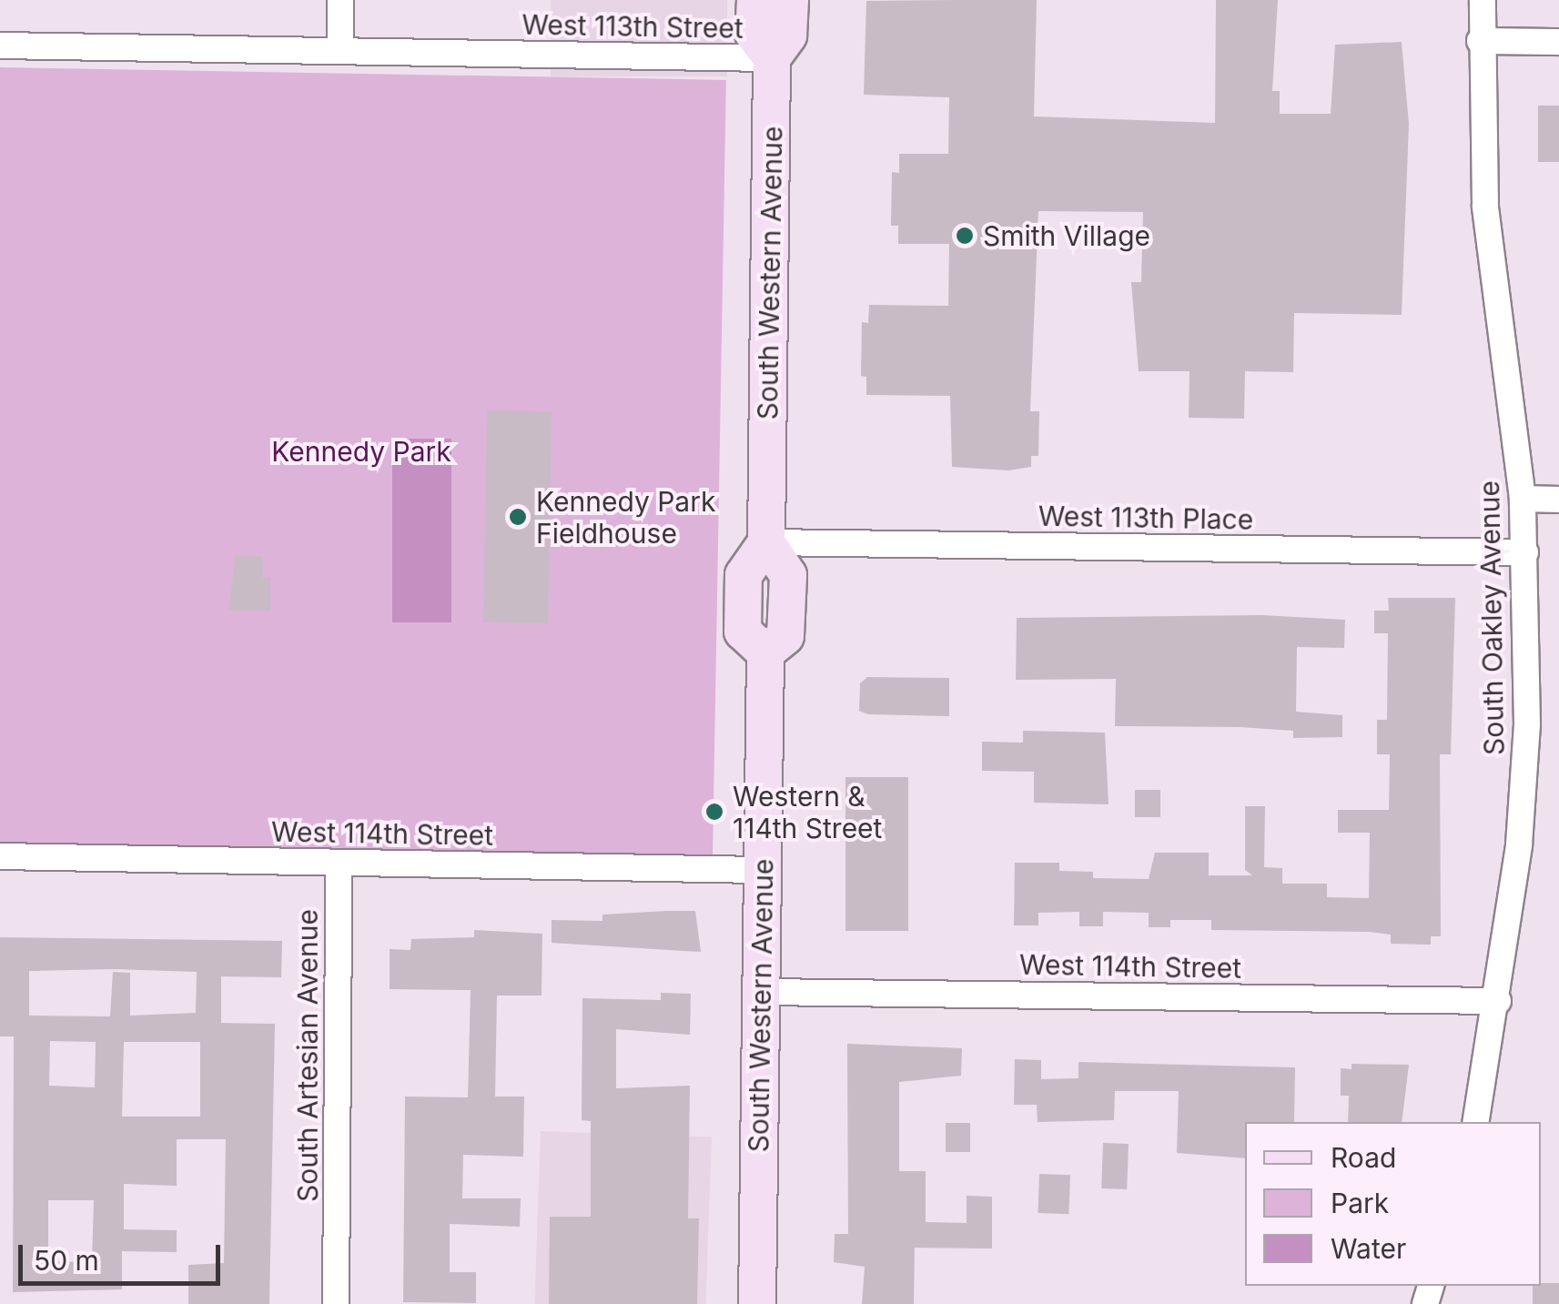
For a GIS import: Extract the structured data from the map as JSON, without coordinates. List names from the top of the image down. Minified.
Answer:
{"streets":{"main road":["South Western Avenue"],"street":["West 113th Street","West 113th Place","South Oakley Avenue","West 114th Street","South Artesian Avenue"]},"crossings":[["West 113th Street","South Western Avenue"],["South Western Avenue","West 113th Place"],["South Western Avenue","West 114th Street"],["West 113th Place","South Oakley Avenue"],["South Oakley Avenue","West 114th Street"],["West 114th Street","South Artesian Avenue"]],"parks":["Kennedy Park"],"places":["Smith Village","Kennedy Park Fieldhouse","Western & 114th Street"],"legend":["Road","Park","Water"],"scale_bar":"50 m"}
